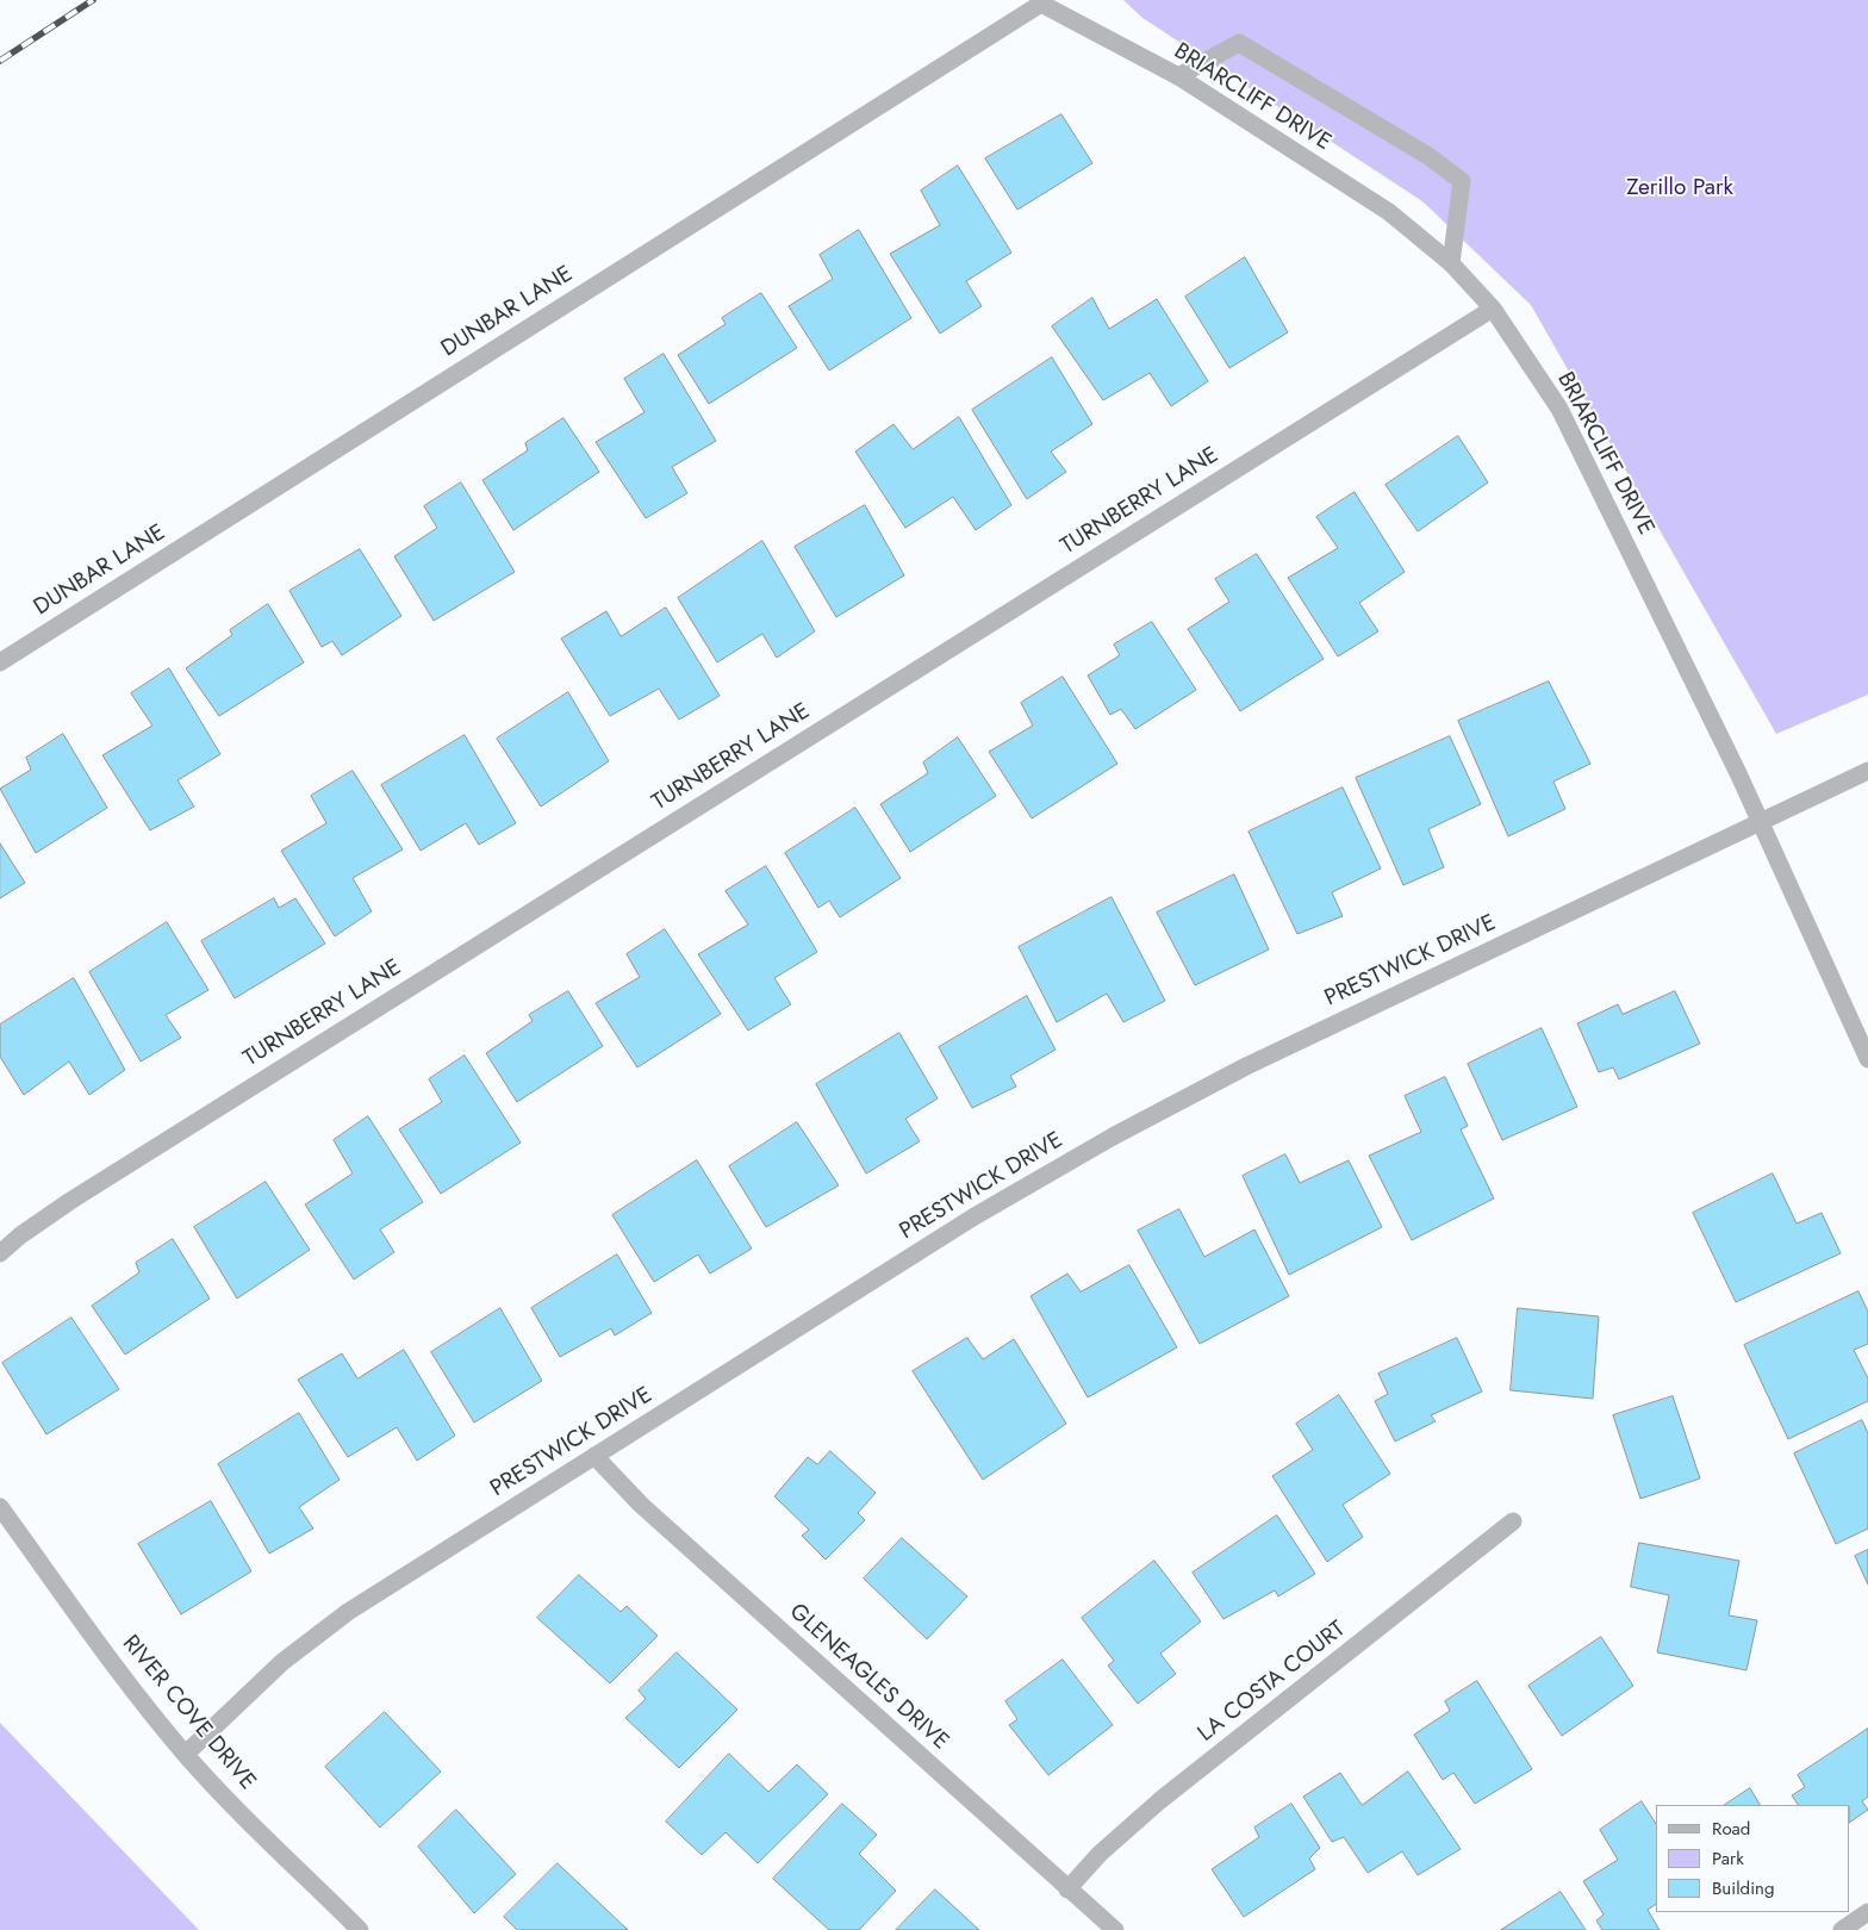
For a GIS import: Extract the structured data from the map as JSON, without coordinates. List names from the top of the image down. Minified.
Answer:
{"streets":{"street":["BRIARCLIFF DRIVE","DUNBAR LANE","TURNBERRY LANE","PRESTWICK DRIVE","GLENEAGLES DRIVE","LA COSTA COURT","RIVER COVE DRIVE"]},"crossings":[["BRIARCLIFF DRIVE","DUNBAR LANE"],["BRIARCLIFF DRIVE","TURNBERRY LANE"],["PRESTWICK DRIVE","GLENEAGLES DRIVE"],["PRESTWICK DRIVE","RIVER COVE DRIVE"],["GLENEAGLES DRIVE","LA COSTA COURT"]],"parks":["Zerillo Park"],"legend":["Road","Park","Building"]}
